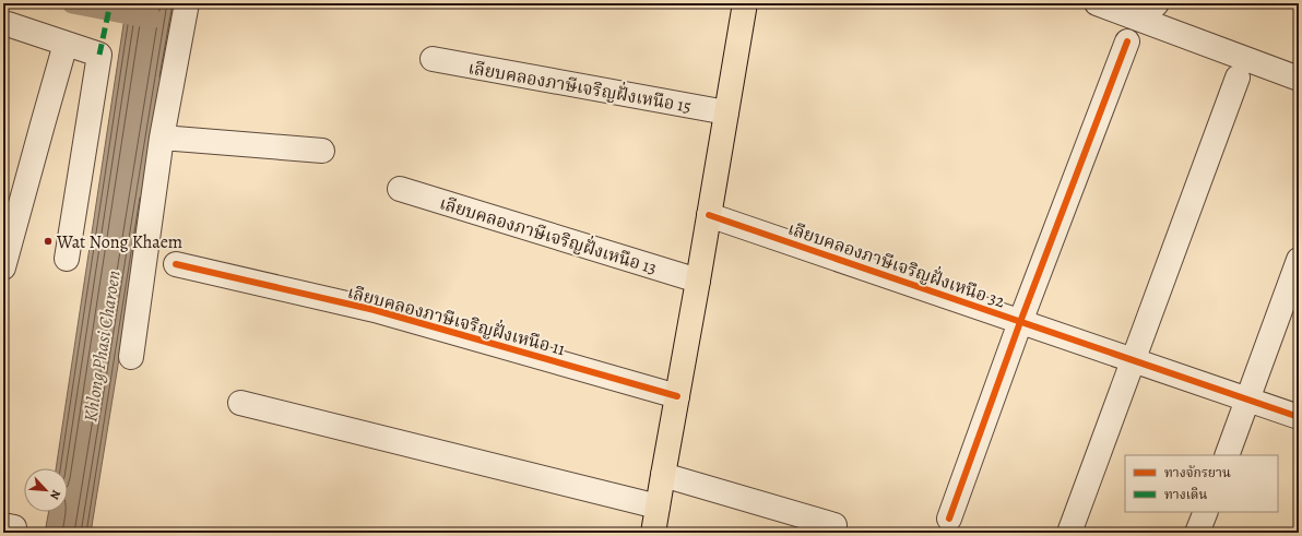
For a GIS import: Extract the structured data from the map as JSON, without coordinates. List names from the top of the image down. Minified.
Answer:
{"streets":{"street":["เลียบคลองภาษีเจริญฝั่งเหนือ 15","เลียบคลองภาษีเจริญฝั่งเหนือ 13","เลียบคลองภาษีเจริญฝั่งเหนือ 32","เลียบคลองภาษีเจริญฝั่งเหนือ 11"]},"water":["Khlong Phasi Charoen"],"places":["Wat Nong Khaem"],"legend":["ทางจักรยาน","ทางเดิน"],"north":"bottom right"}
